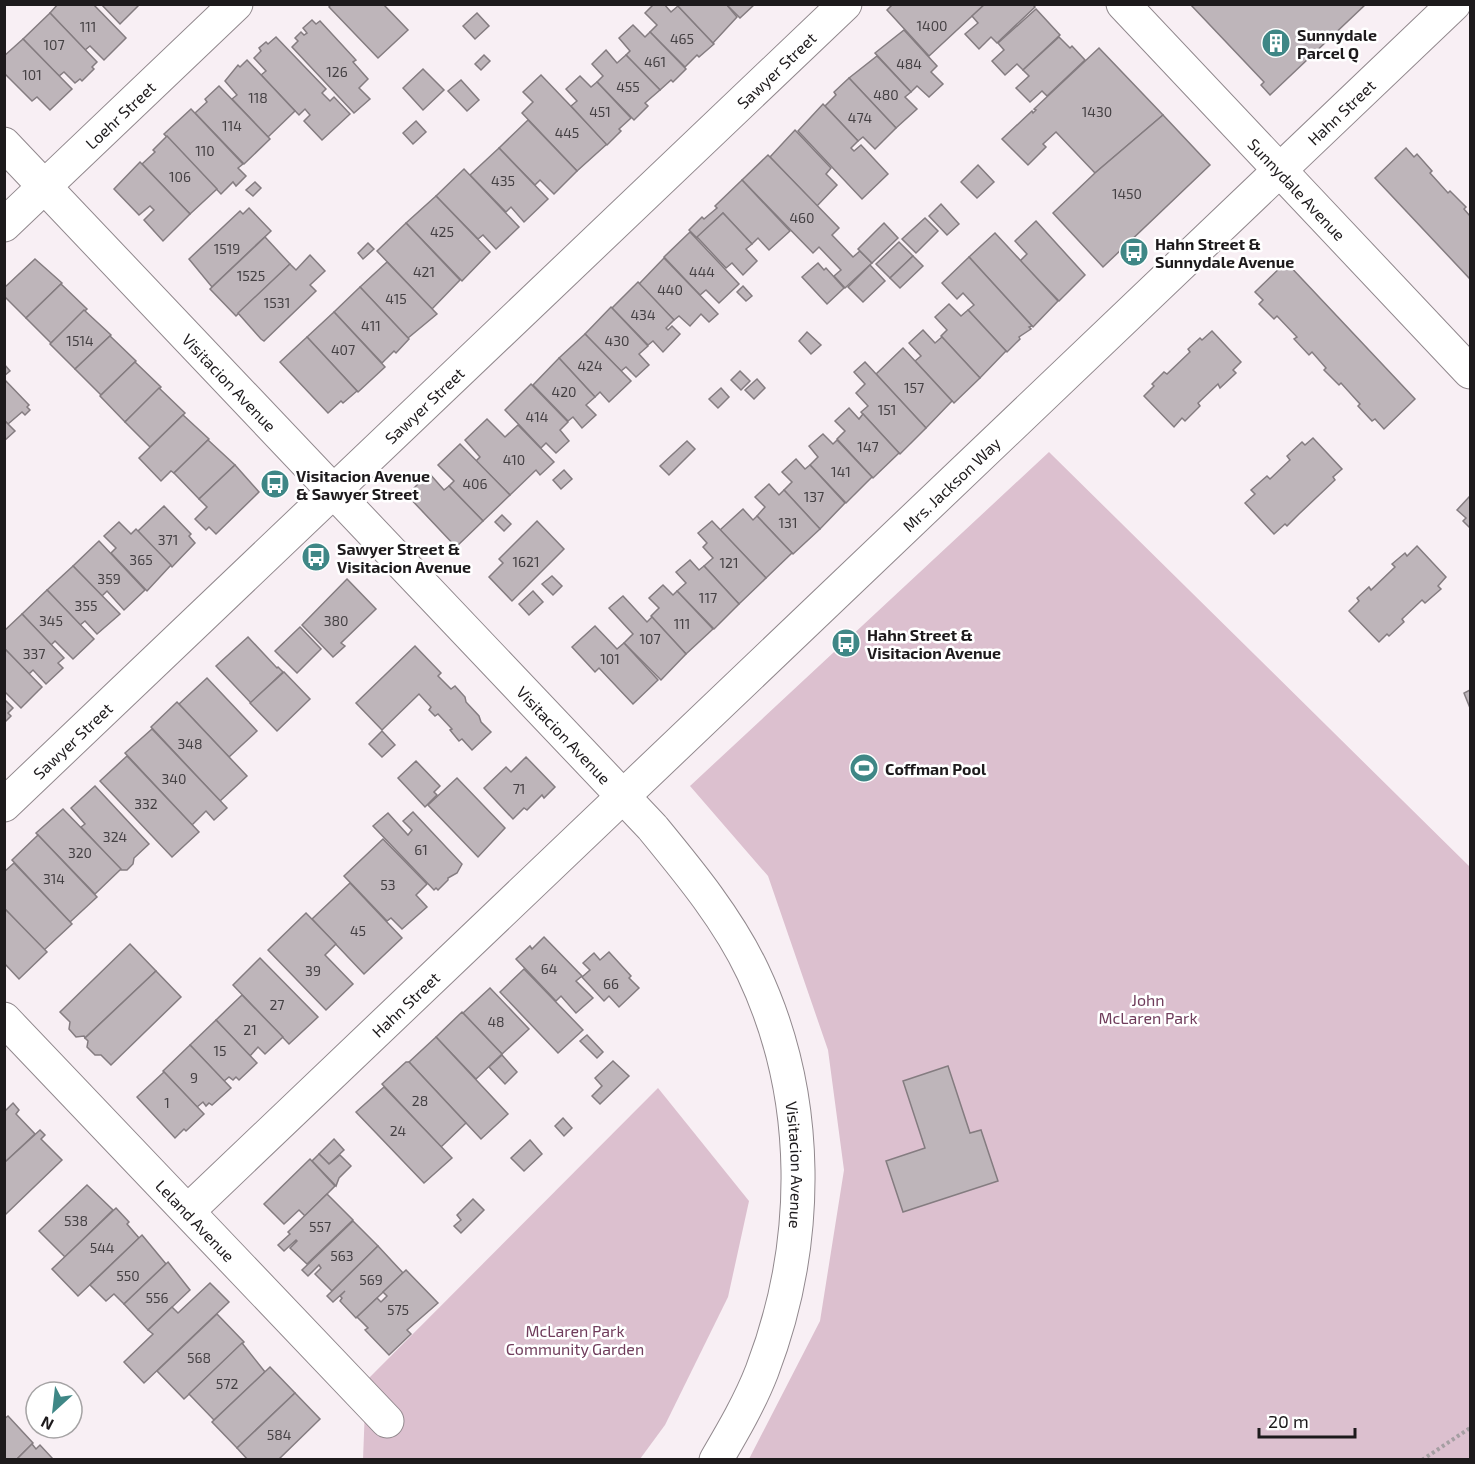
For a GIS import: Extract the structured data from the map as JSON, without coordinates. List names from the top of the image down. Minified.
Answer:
{"streets":{"street":["Sawyer Street","Hahn Street","Loehr Street","Sunnydale Avenue","Visitacion Avenue","Mrs. Jackson Way","Leland Avenue"]},"crossings":[["Sawyer Street","Visitacion Avenue"],["Hahn Street","Sunnydale Avenue"],["Hahn Street","Visitacion Avenue"],["Hahn Street","Mrs. Jackson Way"],["Hahn Street","Leland Avenue"],["Loehr Street","Visitacion Avenue"],["Sunnydale Avenue","Mrs. Jackson Way"],["Visitacion Avenue","Mrs. Jackson Way"]],"parks":["John McLaren Park","McLaren Park Community Garden"],"places":{"building":["Sunnydale Parcel Q"],"bus stop":["Hahn Street & Sunnydale Avenue","Visitacion Avenue & Sawyer Street","Sawyer Street & Visitacion Avenue","Hahn Street & Visitacion Avenue"],"sports":["Coffman Pool"]},"house_numbers":["1400","111","465","107","461","484","126","101","455","480","118","451","1430","474","114","445","110","106","435","1450","460","425","1519","421","444","1525","440","415","1531","434","411","1514","430","407","424","157","420","151","414","147","410","141","406","137","131","371","365","1621","121","359","117","355","345","380","111","107","337","101","348","340","71","332","324","61","320","314","53","45","64","39","66","27","48","21","15","9","28","1","24","538","557","544","563","550","569","556","575","568","572","584"],"scale_bar":"20 m","north":"bottom left"}
